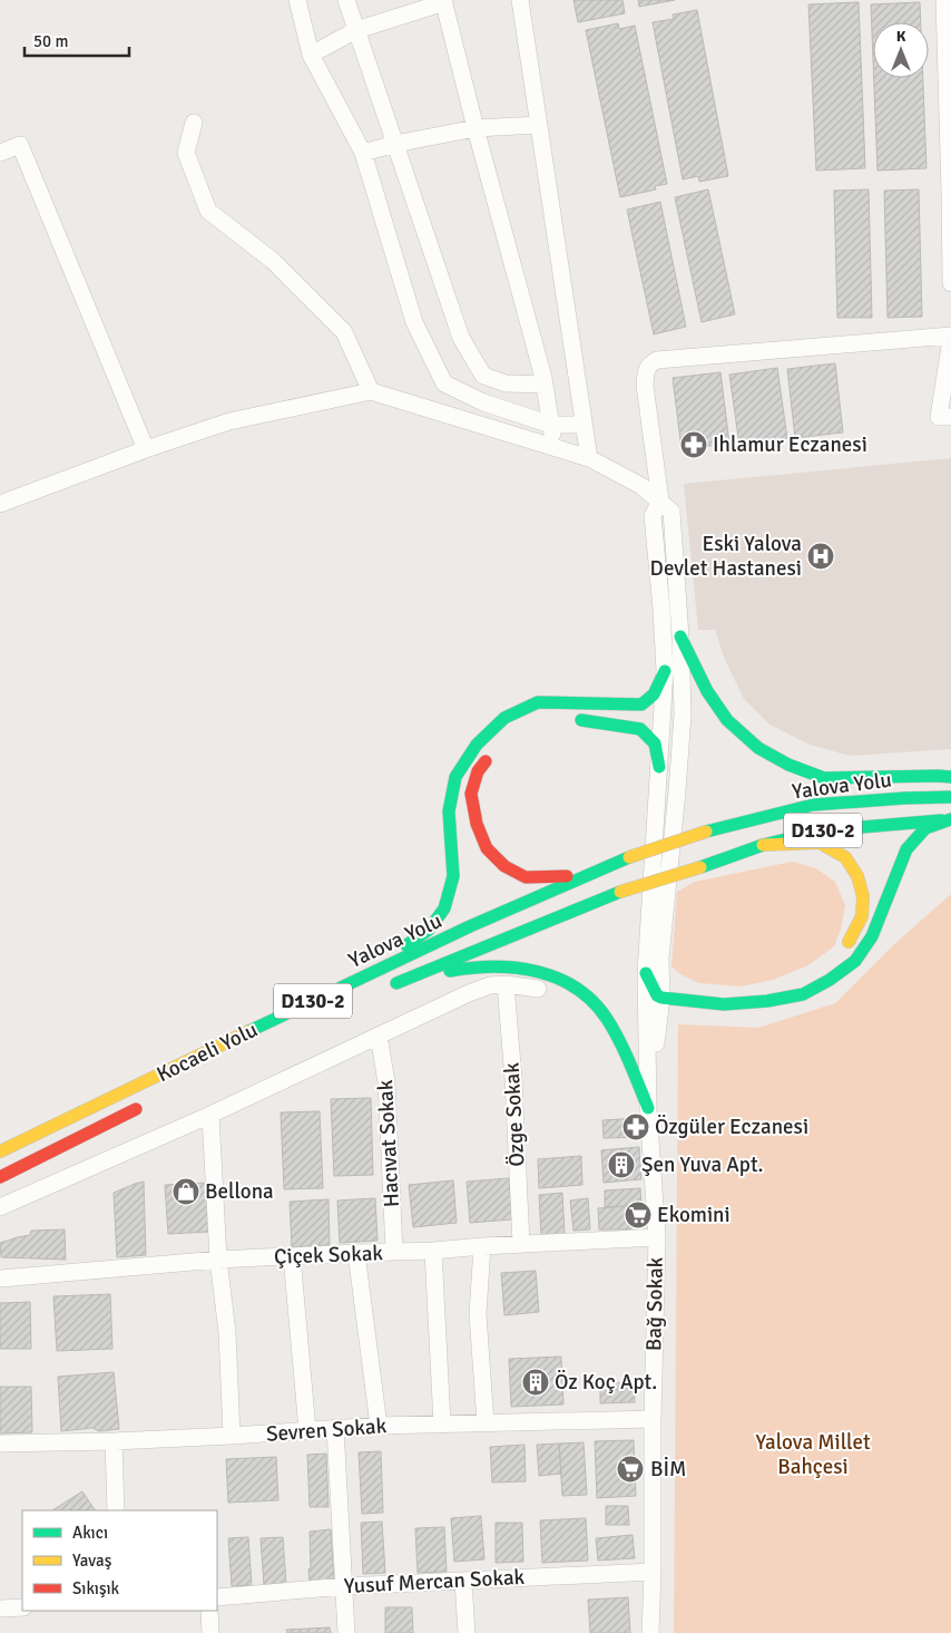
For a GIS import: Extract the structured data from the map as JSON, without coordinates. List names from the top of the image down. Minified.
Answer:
{"streets":{"highway":["Yalova Yolu","D130-2","Kocaeli̇ Yolu"],"street":["Özge Sokak","Hacıvat Sokak","Çiçek Sokak","Bağ Sokak","Sevren Sokak","Yusuf Mercan Sokak"]},"crossings":[["Özge Sokak","Çiçek Sokak"],["Hacıvat Sokak","Çiçek Sokak"],["Çiçek Sokak","Bağ Sokak"],["Bağ Sokak","Sevren Sokak"],["Bağ Sokak","Yusuf Mercan Sokak"]],"parks":["Yalova Millet Bahçesi"],"places":{"pharmacy":["Ihlamur Eczanesi","Özgüler Eczanesi"],"hospital":["Eski Yalova Devlet Hastanesi"],"building":["Şen Yuva Apt.","Öz Koç Apt."],"shop":["Bellona"],"supermarket":["Ekomini","BİM"]},"legend":["Akıcı","Yavaş","Sıkışık"],"scale_bar":"50 m","north":"top"}
